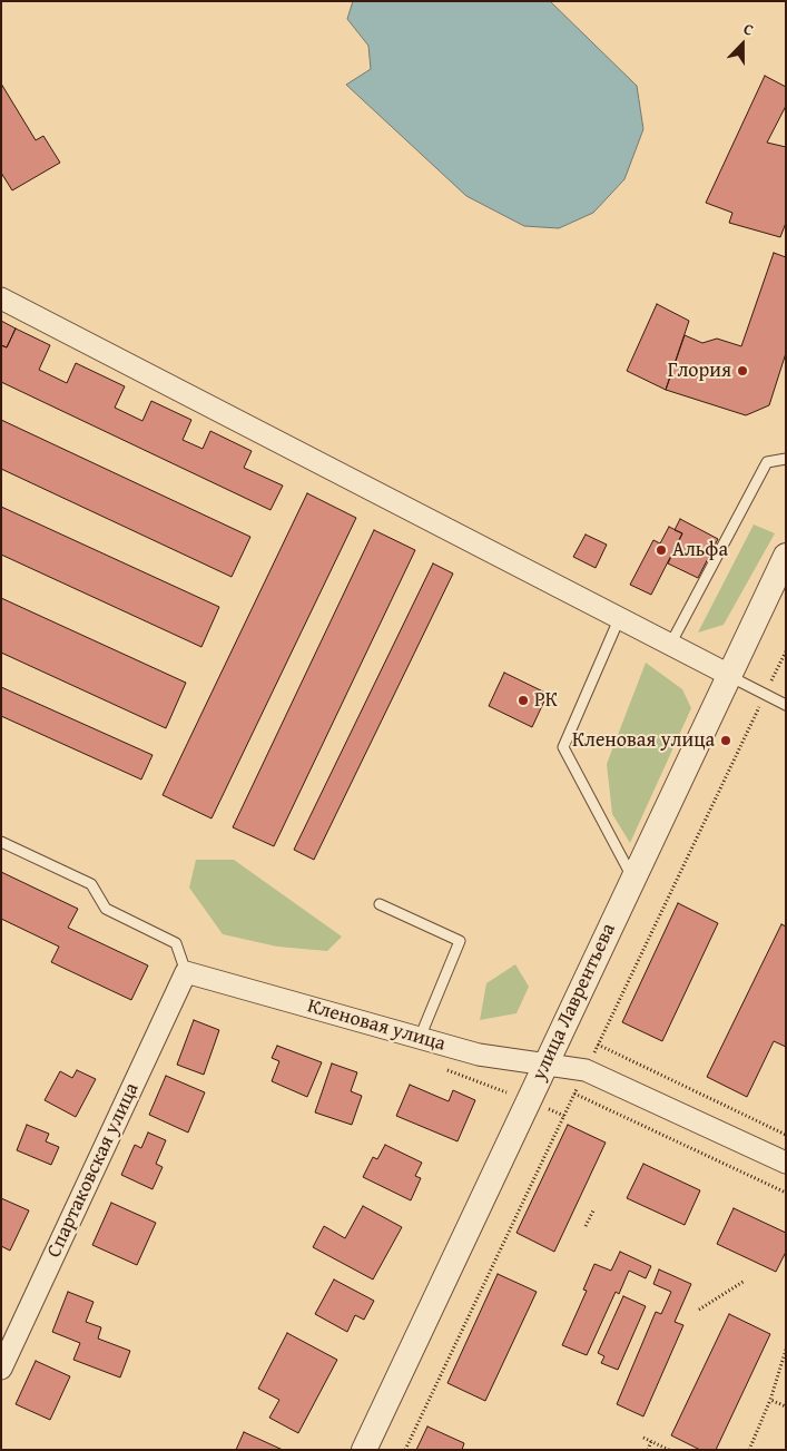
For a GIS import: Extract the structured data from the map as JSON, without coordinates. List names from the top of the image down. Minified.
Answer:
{"streets":{"street":["улица Лаврентьева","Кленовая улица","Спартаковская улица"]},"crossings":[["улица Лаврентьева","Кленовая улица"],["Кленовая улица","Спартаковская улица"]],"places":["Глория","Альфа","РК","Кленовая улица"],"north":"top"}
